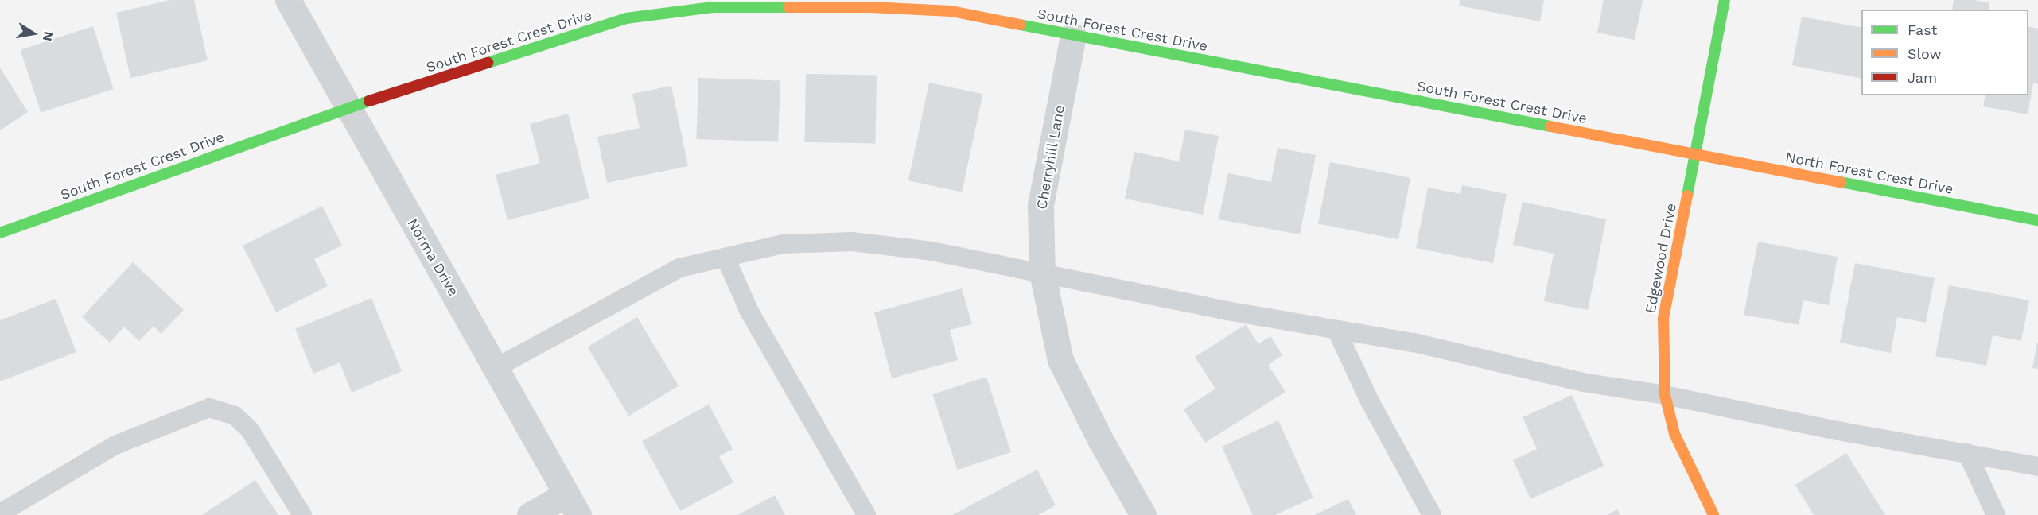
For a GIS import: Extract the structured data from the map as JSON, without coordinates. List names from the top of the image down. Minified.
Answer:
{"streets":{"street":["South Forest Crest Drive","Cherryhill Lane","North Forest Crest Drive","Norma Drive","Edgewood Drive"]},"crossings":[["South Forest Crest Drive","Cherryhill Lane"],["South Forest Crest Drive","North Forest Crest Drive"],["South Forest Crest Drive","Norma Drive"],["South Forest Crest Drive","Edgewood Drive"],["North Forest Crest Drive","Edgewood Drive"]],"legend":["Fast","Slow","Jam"],"north":"right"}
